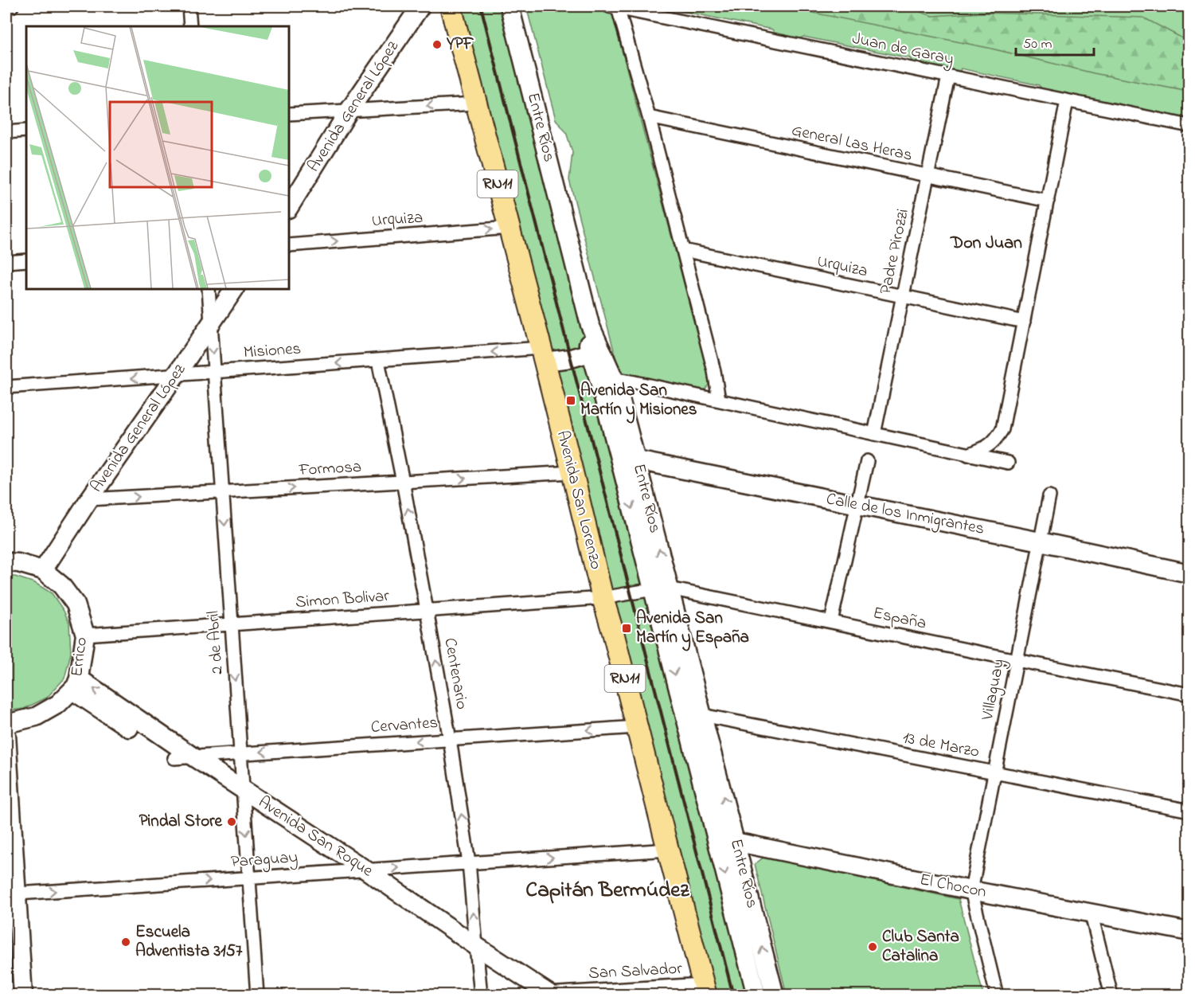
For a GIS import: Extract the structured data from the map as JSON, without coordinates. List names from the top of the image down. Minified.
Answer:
{"streets":{"main road":["RN11","Avenida San Lorenzo"],"street":["Juan de Garay","Avenida General López","Entre Ríos","General Las Heras","Urquiza","Padre Pirozzi","Misiones","Formosa","Calle de los Inmigrantes","Simon Bolivar","España","2 de Abril","Errico","Centenario","Villaguay","Cervantes","13 de Marzo","Avenida San Roque","Paraguay","El Chocon","San Salvador"]},"crossings":[["Juan de Garay","Padre Pirozzi"],["Avenida General López","Misiones"],["Avenida General López","Formosa"],["Avenida General López","2 de Abril"],["Avenida General López","Errico"],["Entre Ríos","Calle de los Inmigrantes"],["Entre Ríos","España"],["Entre Ríos","13 de Marzo"],["Entre Ríos","El Chocon"],["General Las Heras","Padre Pirozzi"],["Urquiza","Padre Pirozzi"],["Urquiza","Avenida San Lorenzo"],["Misiones","Avenida San Lorenzo"],["Misiones","2 de Abril"],["Misiones","Centenario"],["Formosa","Avenida San Lorenzo"],["Formosa","2 de Abril"],["Formosa","Centenario"],["Avenida San Lorenzo","Simon Bolivar"],["Avenida San Lorenzo","España"],["Avenida San Lorenzo","Cervantes"],["Avenida San Lorenzo","Paraguay"],["Avenida San Lorenzo","San Salvador"],["Calle de los Inmigrantes","Villaguay"],["Simon Bolivar","España"],["Simon Bolivar","2 de Abril"],["Simon Bolivar","Errico"],["Simon Bolivar","Centenario"],["España","Villaguay"],["2 de Abril","Cervantes"],["2 de Abril","Avenida San Roque"],["2 de Abril","Paraguay"],["Errico","Avenida San Roque"],["Centenario","Cervantes"],["Centenario","Avenida San Roque"],["Centenario","Paraguay"],["Villaguay","13 de Marzo"],["Villaguay","El Chocon"],["Cervantes","Avenida San Roque"],["Avenida San Roque","Paraguay"],["Avenida San Roque","San Salvador"]],"one_way":["Urquiza","Misiones","Formosa","2 de Abril","Centenario","Cervantes","Paraguay"],"districts":["Don Juan","Capitán Bermúdez"],"places":{"other":["YPF","Pindal Store","Escuela Adventista 3157","Club Santa Catalina"],"transit":["Avenida San Martín y Misiones","Avenida San Martín y España"]},"scale_bar":"50 m"}
